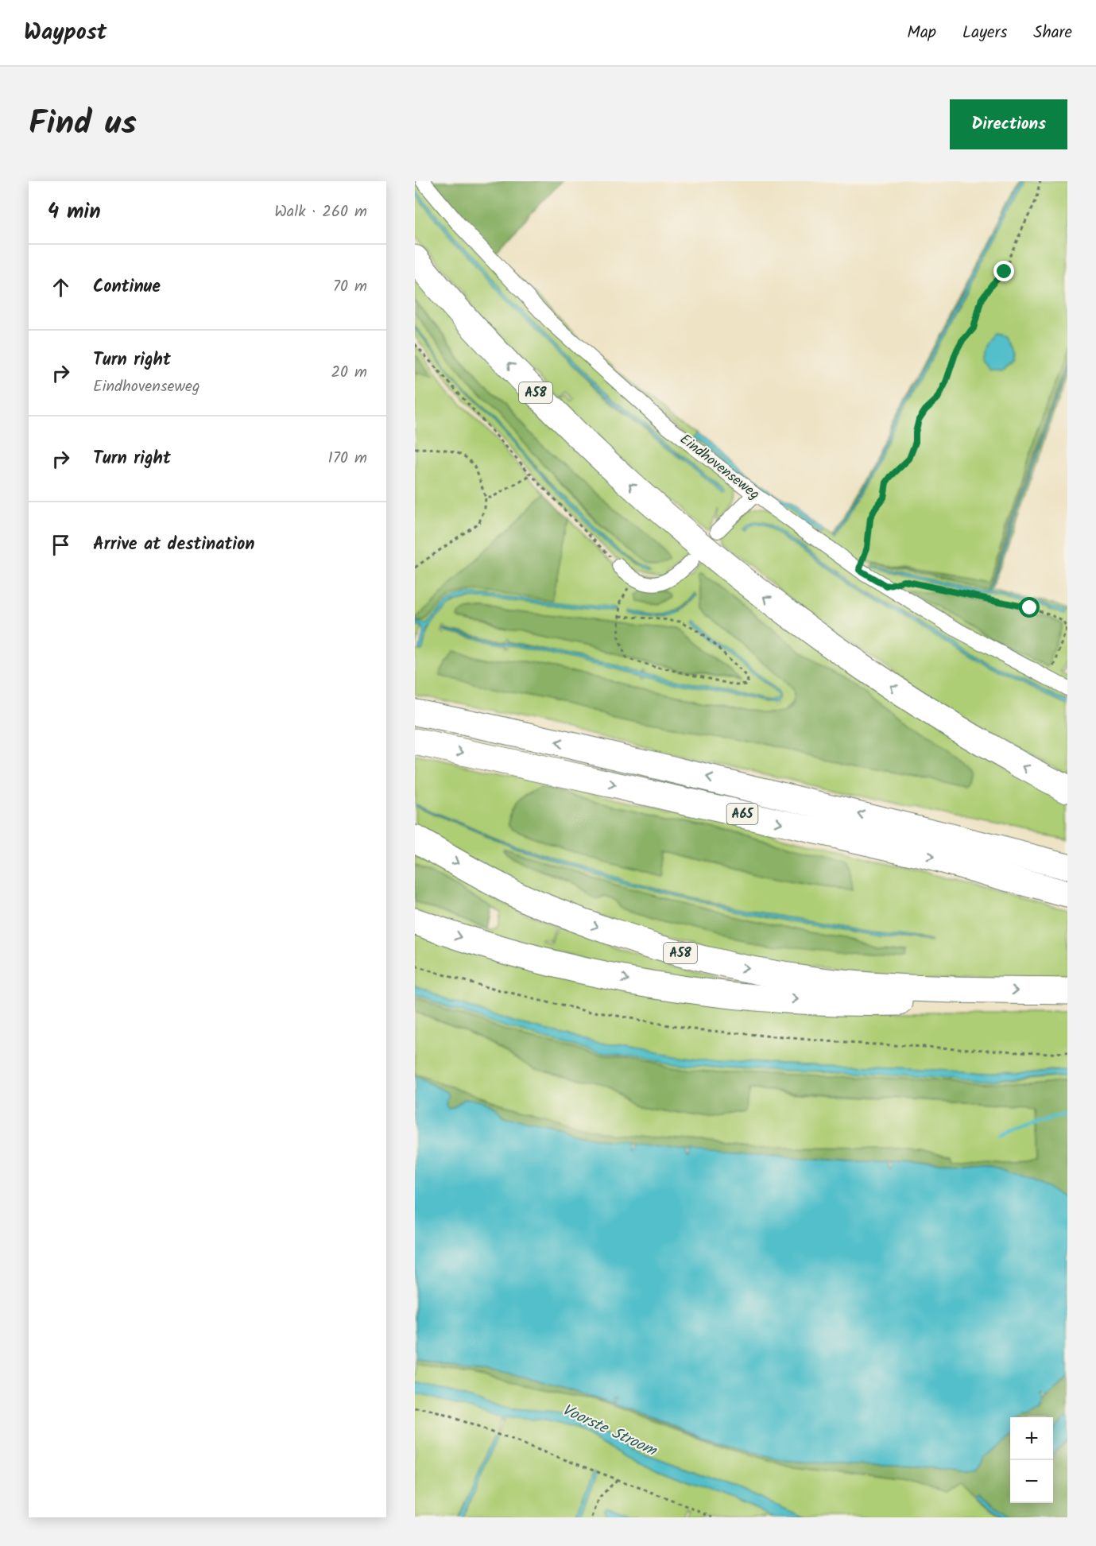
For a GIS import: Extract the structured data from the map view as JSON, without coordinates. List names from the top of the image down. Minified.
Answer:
{"streets":{"highway":["A58","A65"],"street":["Eindhovenseweg"]},"water":["Voorste Stroom"],"page":{"header":"Waypost","nav":["Map","Layers","Share"],"title":"Find us","buttons":"Directions","heading":["4 min","Walk · 260 m"],"list":[["Continue","70 m"],["Turn right","Eindhovenseweg","20 m"],["Turn right","170 m"],"Arrive at destination"],"map_buttons":["+","−"]}}
